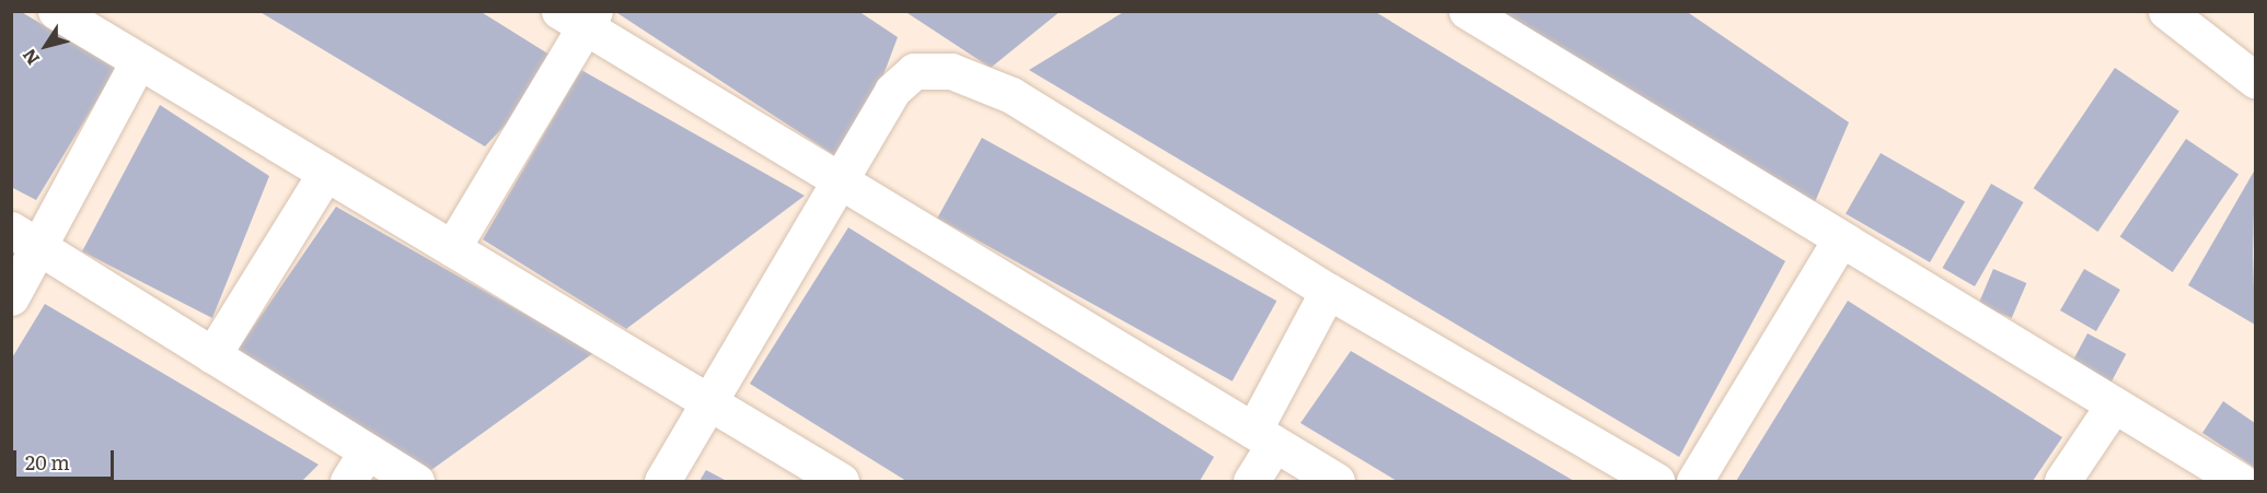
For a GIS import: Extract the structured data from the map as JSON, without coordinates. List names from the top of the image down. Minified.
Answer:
{"scale_bar":"20 m","north":"bottom left"}
